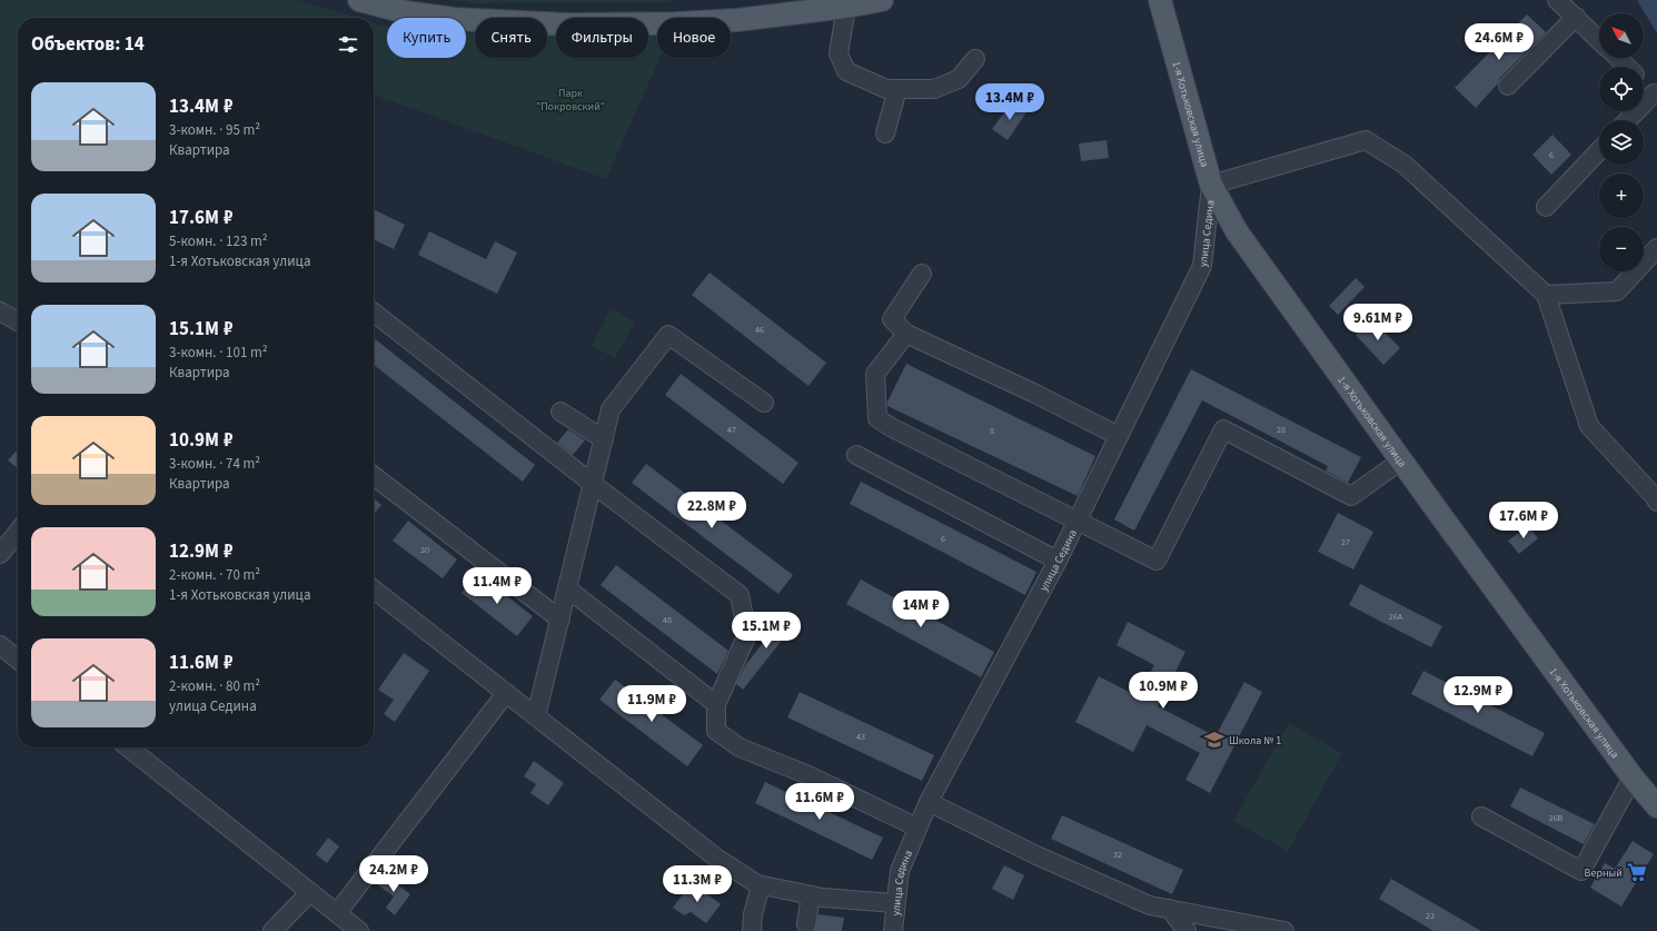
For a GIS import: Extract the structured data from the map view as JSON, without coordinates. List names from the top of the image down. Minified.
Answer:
{"streets":{"main road":["1-я Хотьковская улица"],"street":["улица Седина"]},"crossings":[["1-я Хотьковская улица","улица Седина"]],"parks":["Парк \"Покровский\""],"places":{"school or university":["Школа № 1"],"supermarket":["Верный"]},"house_numbers":["6","46","47","28","8","6","27","30","26А","48","43","26В","32","23"],"north":"top left","page":{"map_buttons":["+","−"],"chip":["Купить","Снять","Фильтры","Новое"],"heading":"Объектов: 14","price":["24.6M ₽","13.4M ₽","9.61M ₽","22.8M ₽","17.6M ₽","11.4M ₽","14M ₽","15.1M ₽","10.9M ₽","12.9M ₽","11.9M ₽","11.6M ₽","24.2M ₽","11.3M ₽"],"list":[{"name":"13.4M ₽","note":"3-комн. · 95 m² · Квартира"},{"name":"17.6M ₽","note":"5-комн. · 123 m² · 1-я Хотьковская улица"},{"name":"15.1M ₽","note":"3-комн. · 101 m² · Квартира"},{"name":"10.9M ₽","note":"3-комн. · 74 m² · Квартира"},{"name":"12.9M ₽","note":"2-комн. · 70 m² · 1-я Хотьковская улица"},{"name":"11.6M ₽","note":"2-комн. · 80 m² · улица Седина"}]}}
